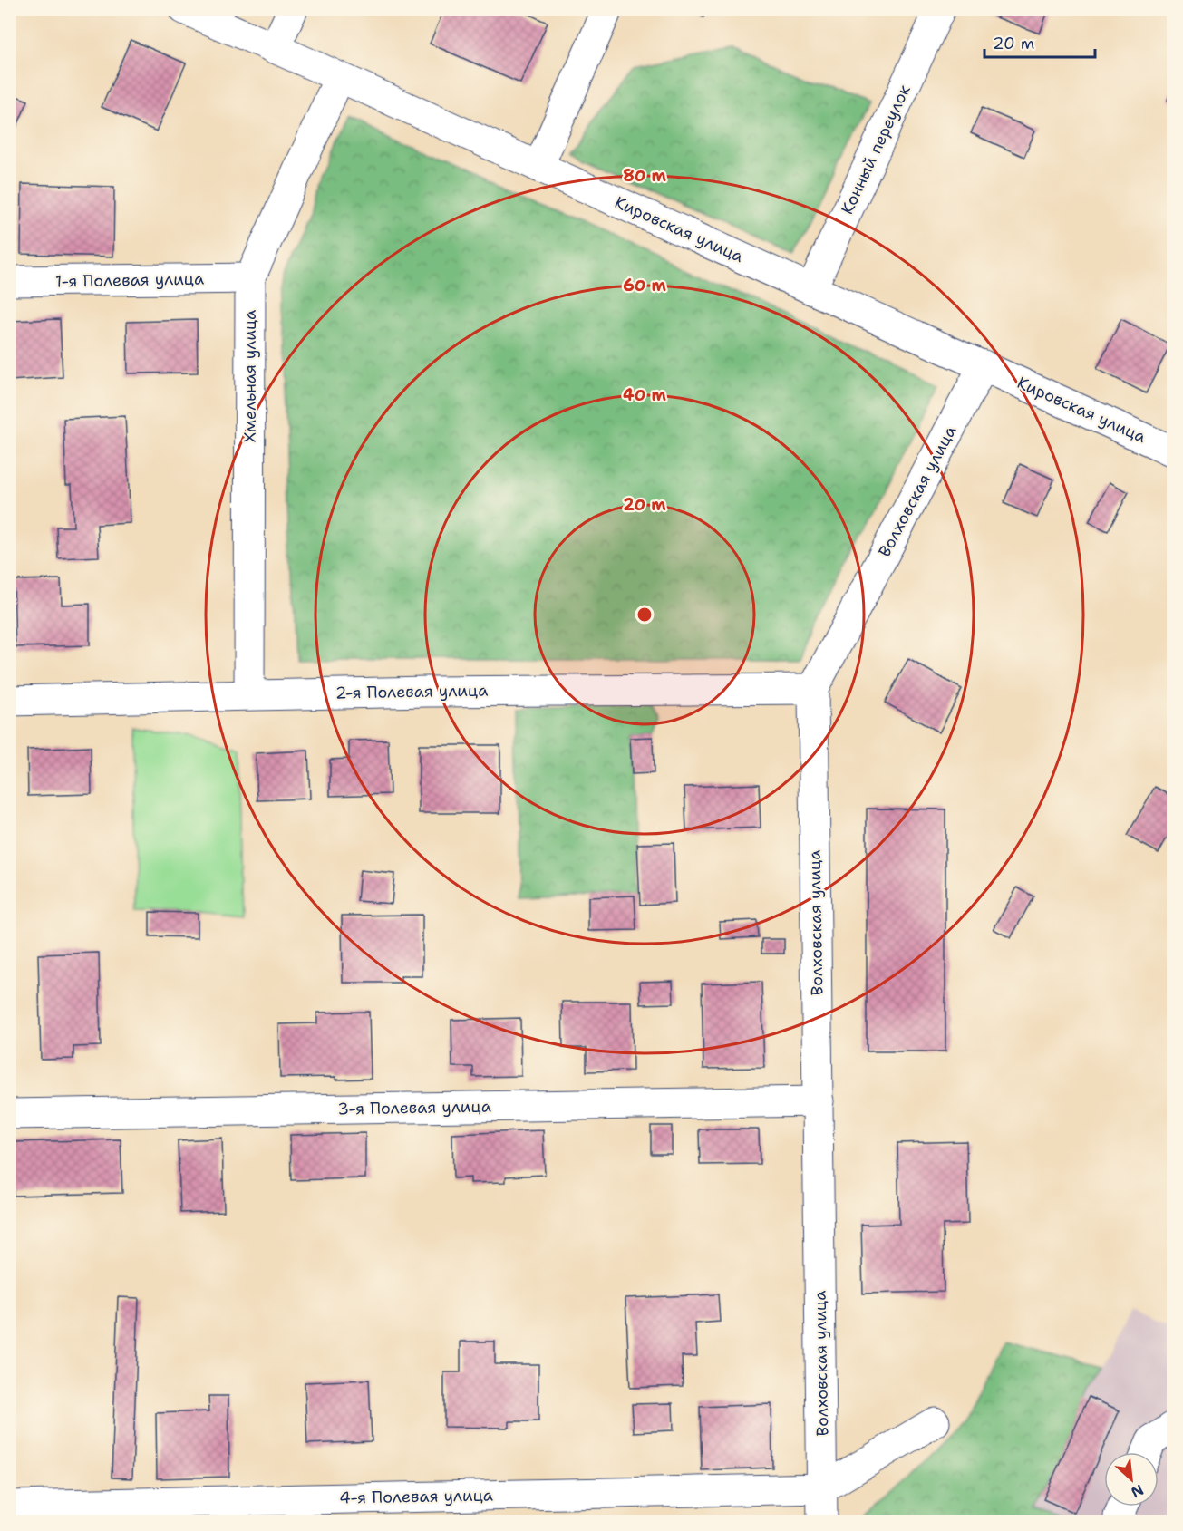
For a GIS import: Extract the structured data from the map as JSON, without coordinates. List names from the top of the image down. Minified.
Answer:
{"streets":{"street":["Конный переулок","Кировская улица","1-я Полевая улица","Хмельная улица","Волховская улица","2-я Полевая улица","3-я Полевая улица","4-я Полевая улица"]},"crossings":[["Конный переулок","Кировская улица"],["Кировская улица","Хмельная улица"],["Кировская улица","Волховская улица"],["1-я Полевая улица","Хмельная улица"],["Хмельная улица","2-я Полевая улица"],["Волховская улица","2-я Полевая улица"],["Волховская улица","3-я Полевая улица"],["Волховская улица","4-я Полевая улица"]],"scale_bar":"20 m","north":"bottom right","rings":["80 m","60 m","40 m","20 m"]}
